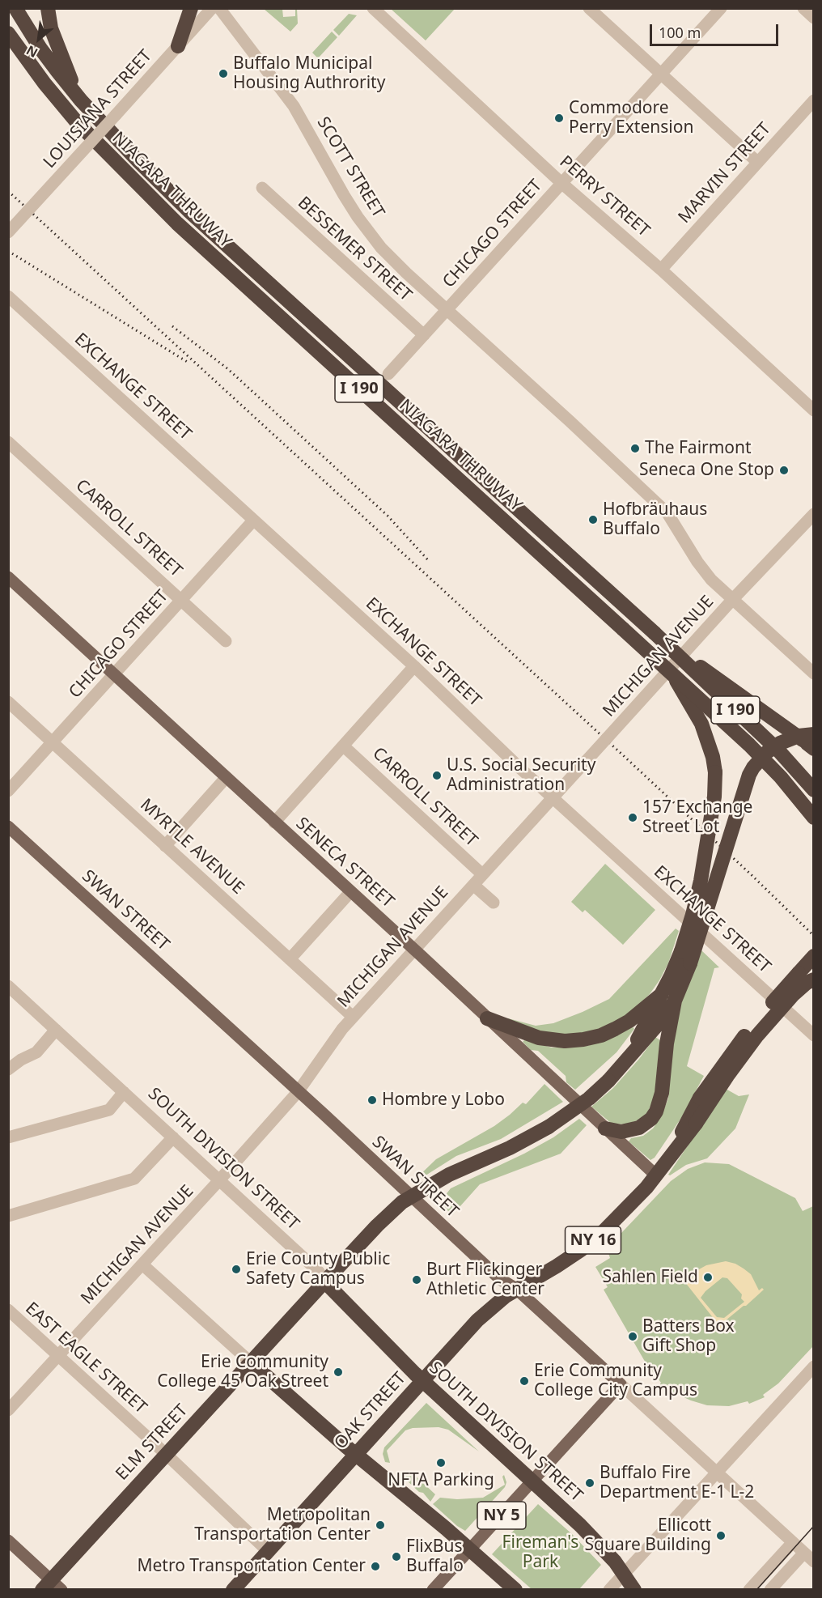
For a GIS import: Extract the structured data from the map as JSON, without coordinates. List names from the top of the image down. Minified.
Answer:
{"streets":{"highway":["NIAGARA THRUWAY","I 190","SOUTH DIVISION STREET","NY 16","OAK STREET","ELM STREET","NY 5"],"main road":["SENECA STREET","SWAN STREET"],"street":["LOUISIANA STREET","SCOTT STREET","MARVIN STREET","PERRY STREET","CHICAGO STREET","BESSEMER STREET","EXCHANGE STREET","CARROLL STREET","MICHIGAN AVENUE","MYRTLE AVENUE","EAST EAGLE STREET"]},"crossings":[["SCOTT STREET","CHICAGO STREET"],["SCOTT STREET","MICHIGAN AVENUE"],["MARVIN STREET","PERRY STREET"],["PERRY STREET","CHICAGO STREET"],["CHICAGO STREET","BESSEMER STREET"],["CHICAGO STREET","EXCHANGE STREET"],["CHICAGO STREET","CARROLL STREET"],["CHICAGO STREET","MYRTLE AVENUE"],["CHICAGO STREET","SENECA STREET"],["CARROLL STREET","MICHIGAN AVENUE"],["MICHIGAN AVENUE","MYRTLE AVENUE"],["MICHIGAN AVENUE","SENECA STREET"],["MICHIGAN AVENUE","SWAN STREET"],["MICHIGAN AVENUE","SOUTH DIVISION STREET"],["MICHIGAN AVENUE","EAST EAGLE STREET"],["SENECA STREET","OAK STREET"],["SWAN STREET","OAK STREET"],["SWAN STREET","ELM STREET"],["SOUTH DIVISION STREET","OAK STREET"],["SOUTH DIVISION STREET","ELM STREET"],["SOUTH DIVISION STREET","NY 5"],["EAST EAGLE STREET","OAK STREET"],["EAST EAGLE STREET","ELM STREET"]],"parks":["Fireman's Park"],"places":["Buffalo Municipal Housing Authrority","Commodore Perry Extension","The Fairmont","Seneca One Stop","Hofbräuhaus Buffalo","U.S. Social Security Administration","157 Exchange Street Lot","Hombre y Lobo","Erie County Public Safety Campus","Sahlen Field","Burt Flickinger Athletic Center","Batters Box Gift Shop","Erie Community College 45 Oak Street","Erie Community College City Campus","NFTA Parking","Buffalo Fire Department E-1 L-2","Metropolitan Transportation Center","Ellicott Square Building","FlixBus Buffalo","Metro Transportation Center"],"scale_bar":"100 m","north":"bottom left"}
